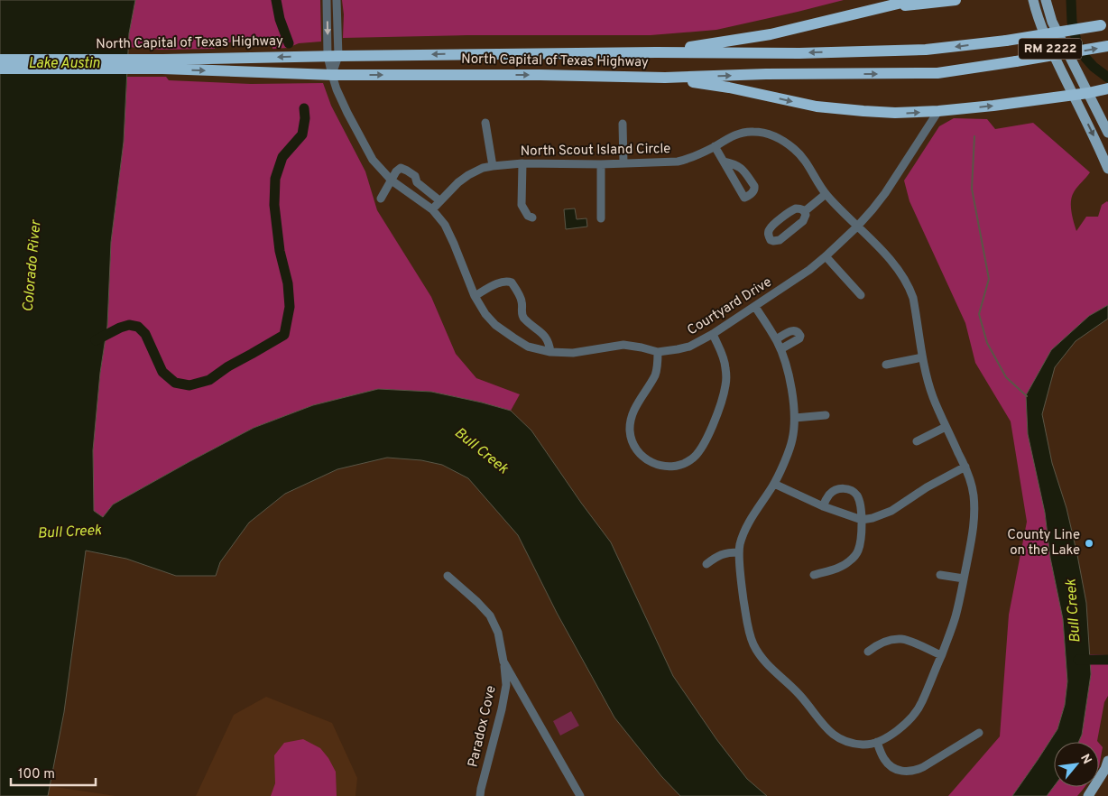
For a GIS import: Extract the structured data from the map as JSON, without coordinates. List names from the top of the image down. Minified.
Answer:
{"streets":{"highway":["North Capital of Texas Highway"],"main road":["RM 2222"],"street":["North Scout Island Circle","Courtyard Drive","Paradox Cove"]},"crossings":[["North Capital of Texas Highway","Courtyard Drive"],["North Scout Island Circle","Courtyard Drive"]],"water":["Lake Austin","Colorado River","Bull Creek"],"places":["County Line on the Lake"],"scale_bar":"100 m","north":"top right"}
